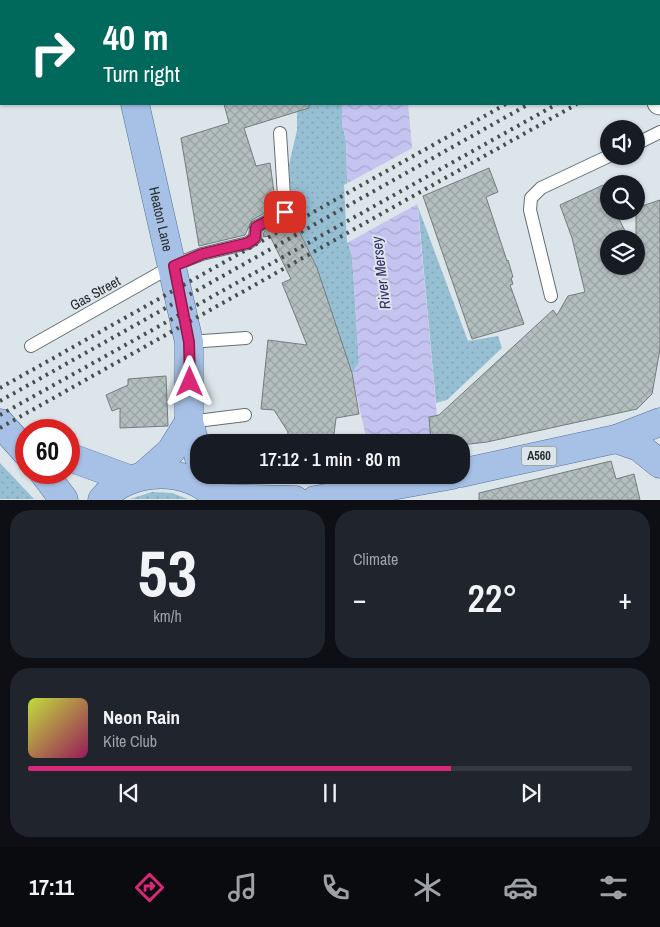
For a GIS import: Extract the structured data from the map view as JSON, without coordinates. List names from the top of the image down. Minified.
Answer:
{"streets":{"main road":["Heaton Lane","A560"],"lane":["Gas Street"]},"crossings":[["Heaton Lane","Gas Street"]],"water":["River Mersey"],"page":{"turn":["40 m","Turn right"],"limit":"60","trip":"17:12 · 1 min · 80 m","tile":[["53","km/h"],"Climate"],"heat":["−","22°","+"],"song":["Neon Rain","Kite Club"],"tabs":"17:11"}}
